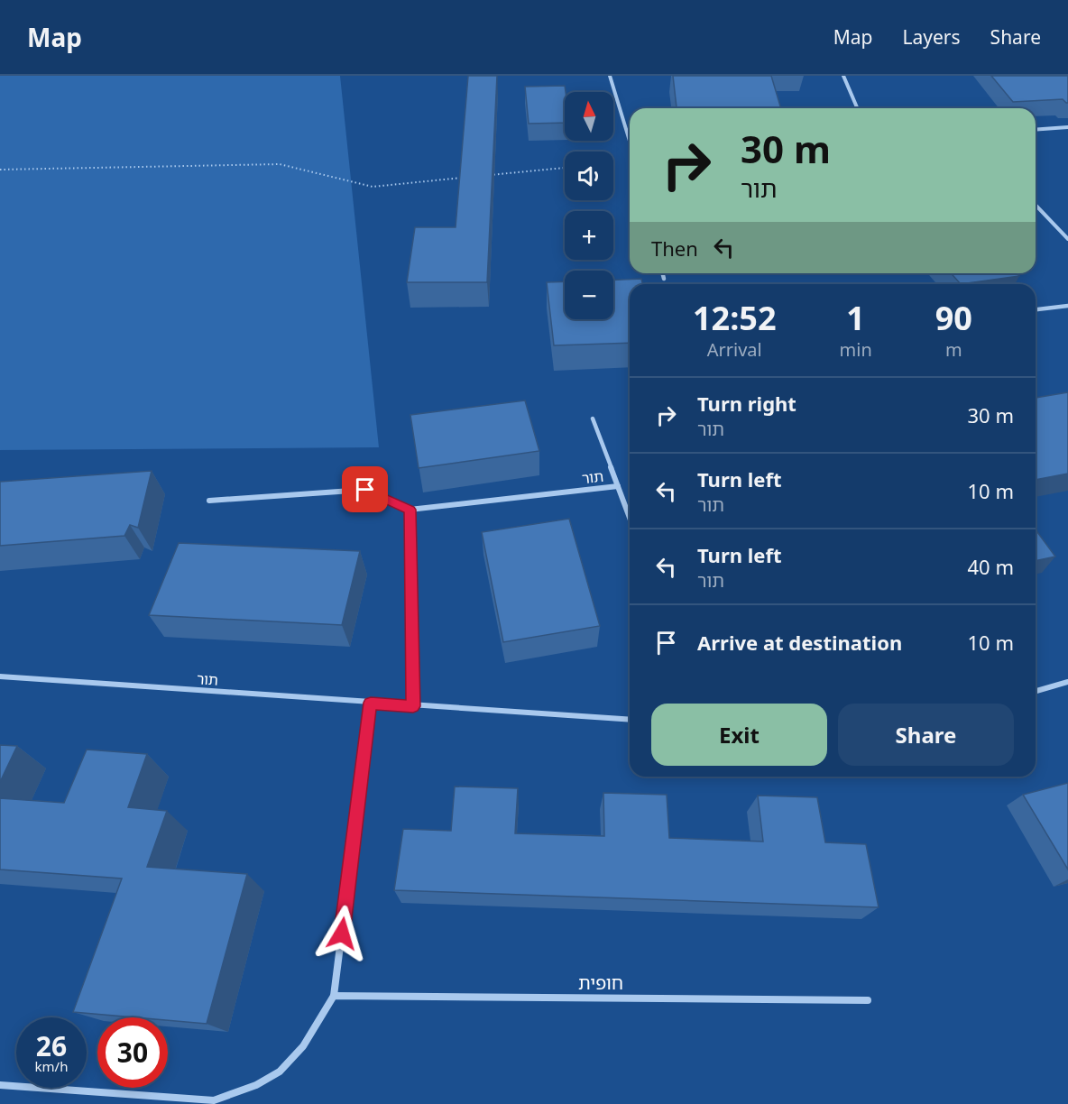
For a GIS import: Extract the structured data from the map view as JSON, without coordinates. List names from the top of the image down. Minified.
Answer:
{"streets":{"street":["תור","חופית"]},"north":"top","page":{"header":"Map","nav":["Map","Layers","Share"],"map_buttons":["+","−"],"turn":["30 m","תור"],"then":"Then","eta":["12:52","Arrival","1","min","90","m"],"list":[{"name":"Turn right","note":"תור","value":"30 m"},{"name":"Turn left","note":"תור","value":"10 m"},{"name":"Turn left","note":"תור","value":"40 m"},{"name":"Arrive at destination","value":"10 m"}],"buttons":["Exit","Share"],"speed":"26 km/h","limit":"30"}}
